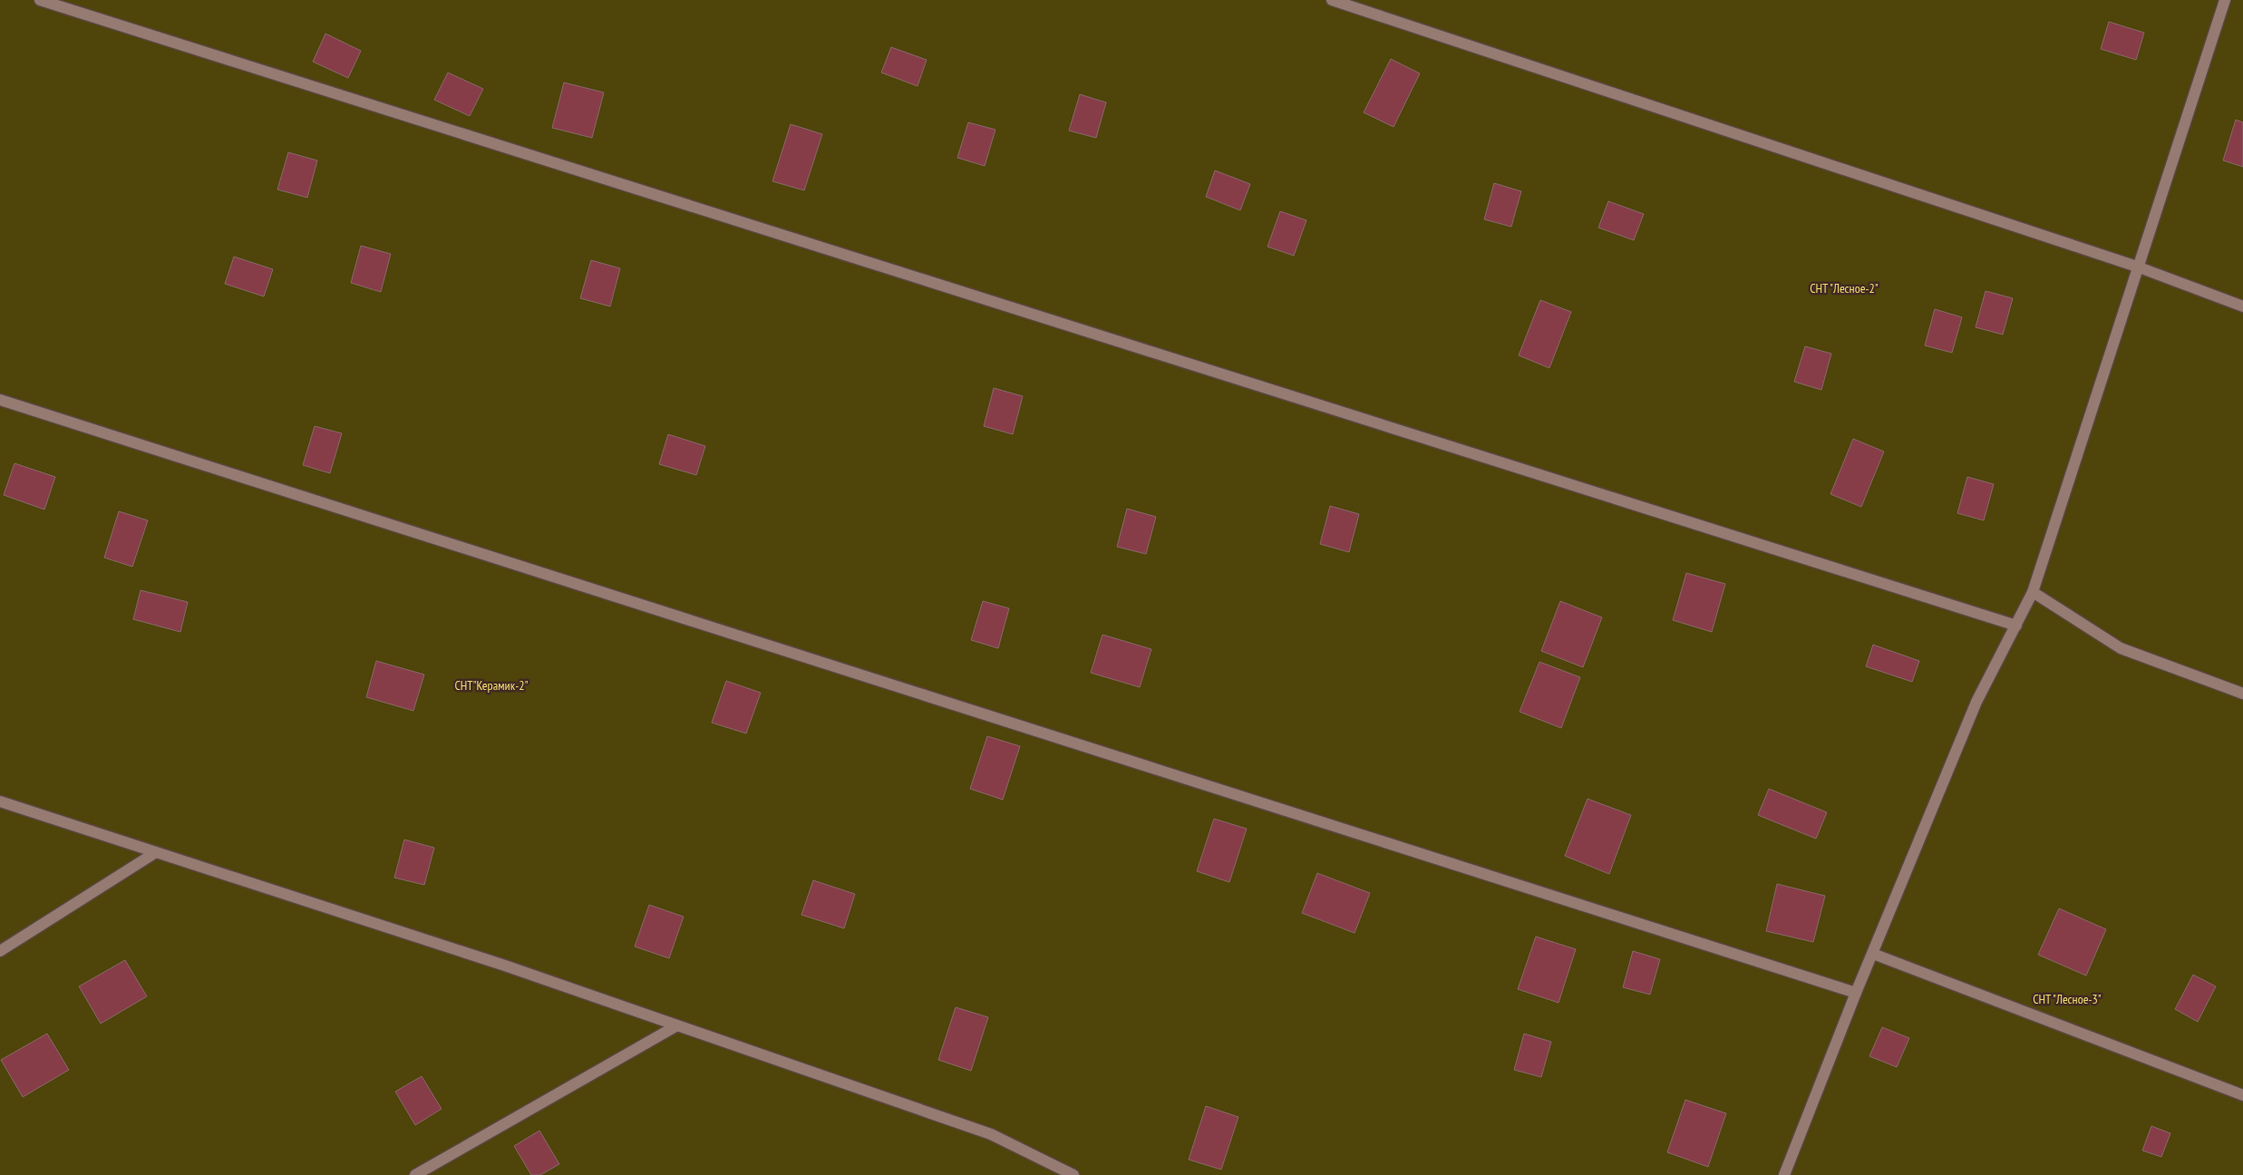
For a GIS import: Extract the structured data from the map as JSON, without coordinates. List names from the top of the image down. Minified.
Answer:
{"parks":["СНТ \"Лесное-2\"","СНТ\"Керамик-2\"","СНТ \"Лесное-3\""]}
